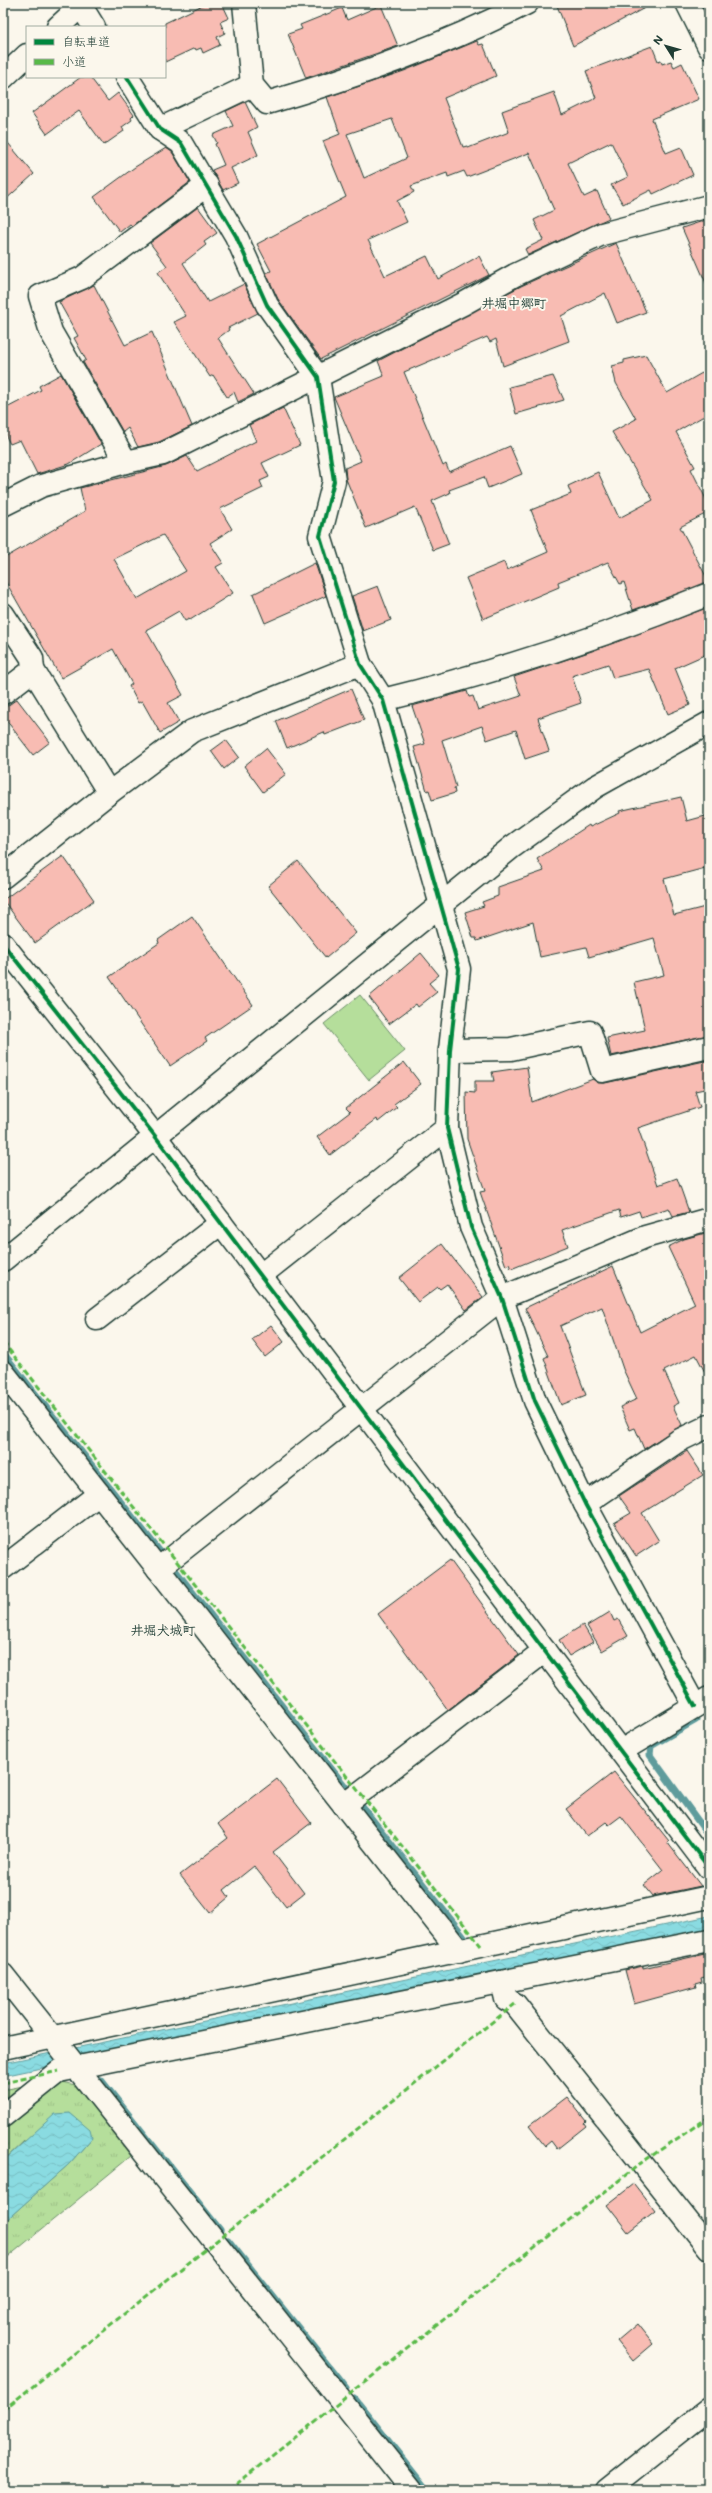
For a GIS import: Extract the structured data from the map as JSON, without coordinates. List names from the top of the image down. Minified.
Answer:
{"districts":["井堀中郷町","井堀犬城町"],"legend":["自転車道","小道"],"north":"top left"}
